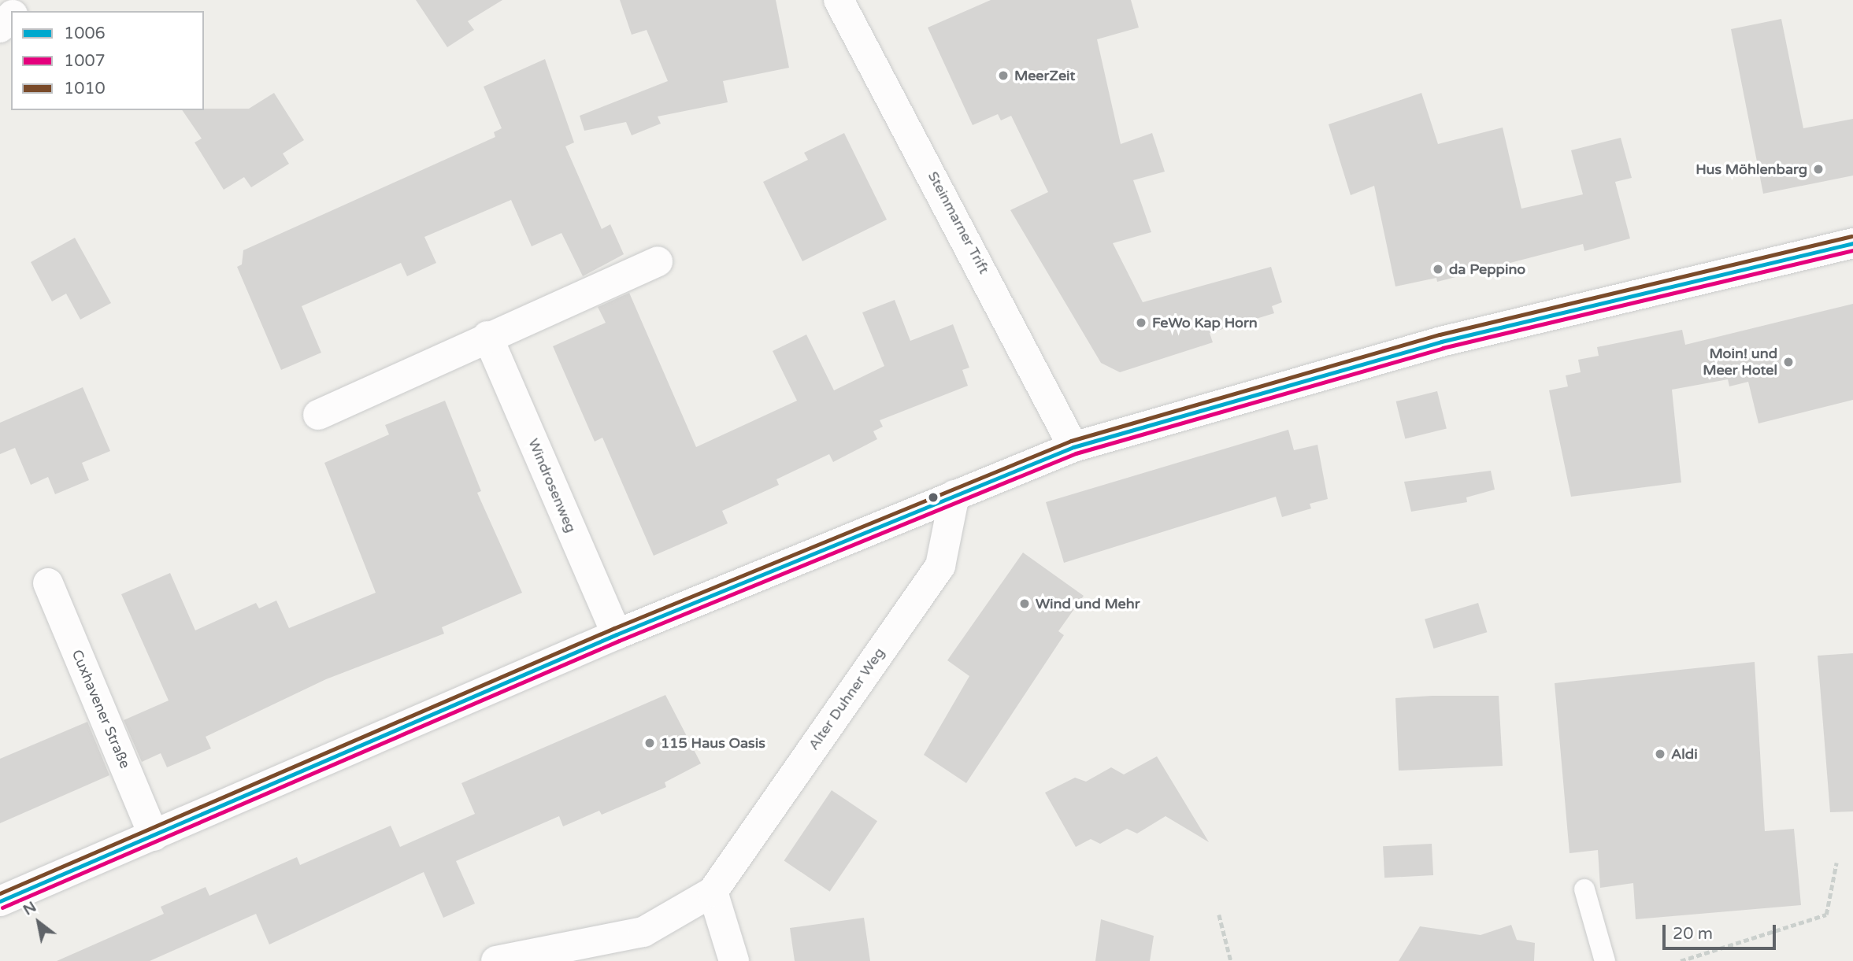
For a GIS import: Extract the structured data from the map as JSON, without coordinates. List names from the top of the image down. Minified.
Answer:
{"streets":{"street":["Steinmarner Trift","Windrosenweg","Alter Duhner Weg","Cuxhavener Straße"]},"places":["MeerZeit","Hus Möhlenbarg","da Peppino","FeWo Kap Horn","Moin! und Meer Hotel","Wind und Mehr","115 Haus Oasis","Aldi"],"lines":["transit line 1010","transit line 1006","transit line 1007"],"legend":["1006","1007","1010"],"scale_bar":"20 m","north":"top left"}
